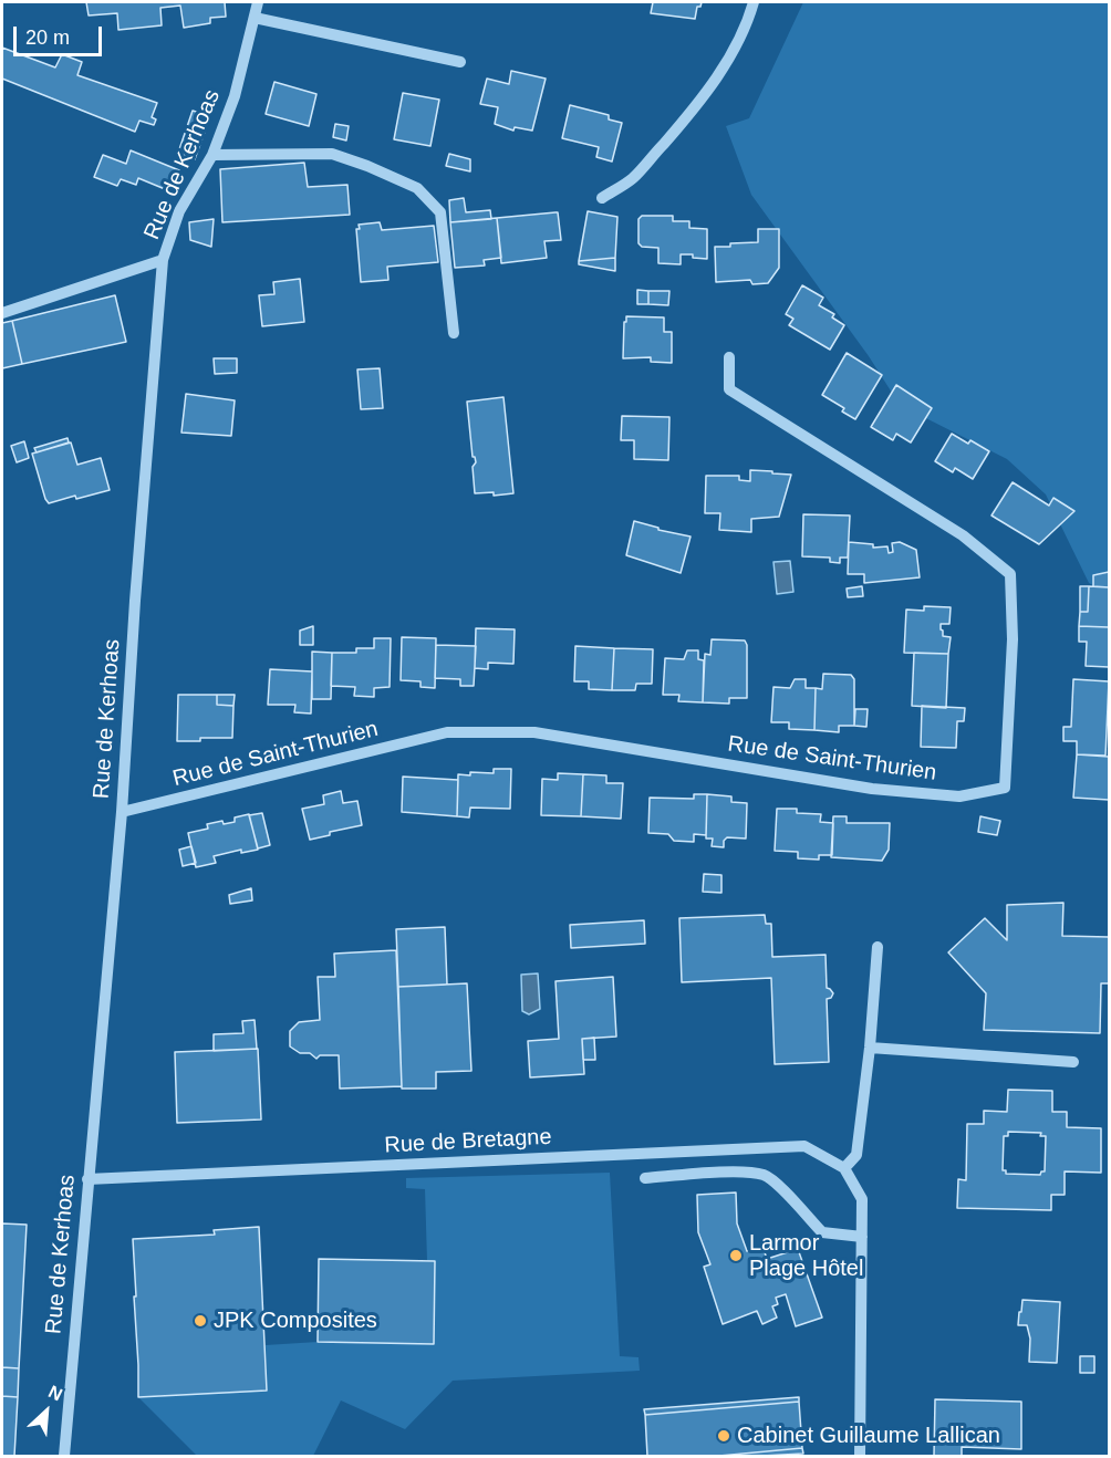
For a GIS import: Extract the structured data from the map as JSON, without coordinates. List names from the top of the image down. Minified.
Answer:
{"streets":{"street":["Rue de Kerhoas","Rue de Saint-Thurien","Rue de Bretagne"]},"crossings":[["Rue de Kerhoas","Rue de Saint-Thurien"],["Rue de Kerhoas","Rue de Bretagne"]],"places":["Larmor Plage Hôtel","JPK Composites","Cabinet Guillaume Lallican"],"scale_bar":"20 m","north":"top right"}
